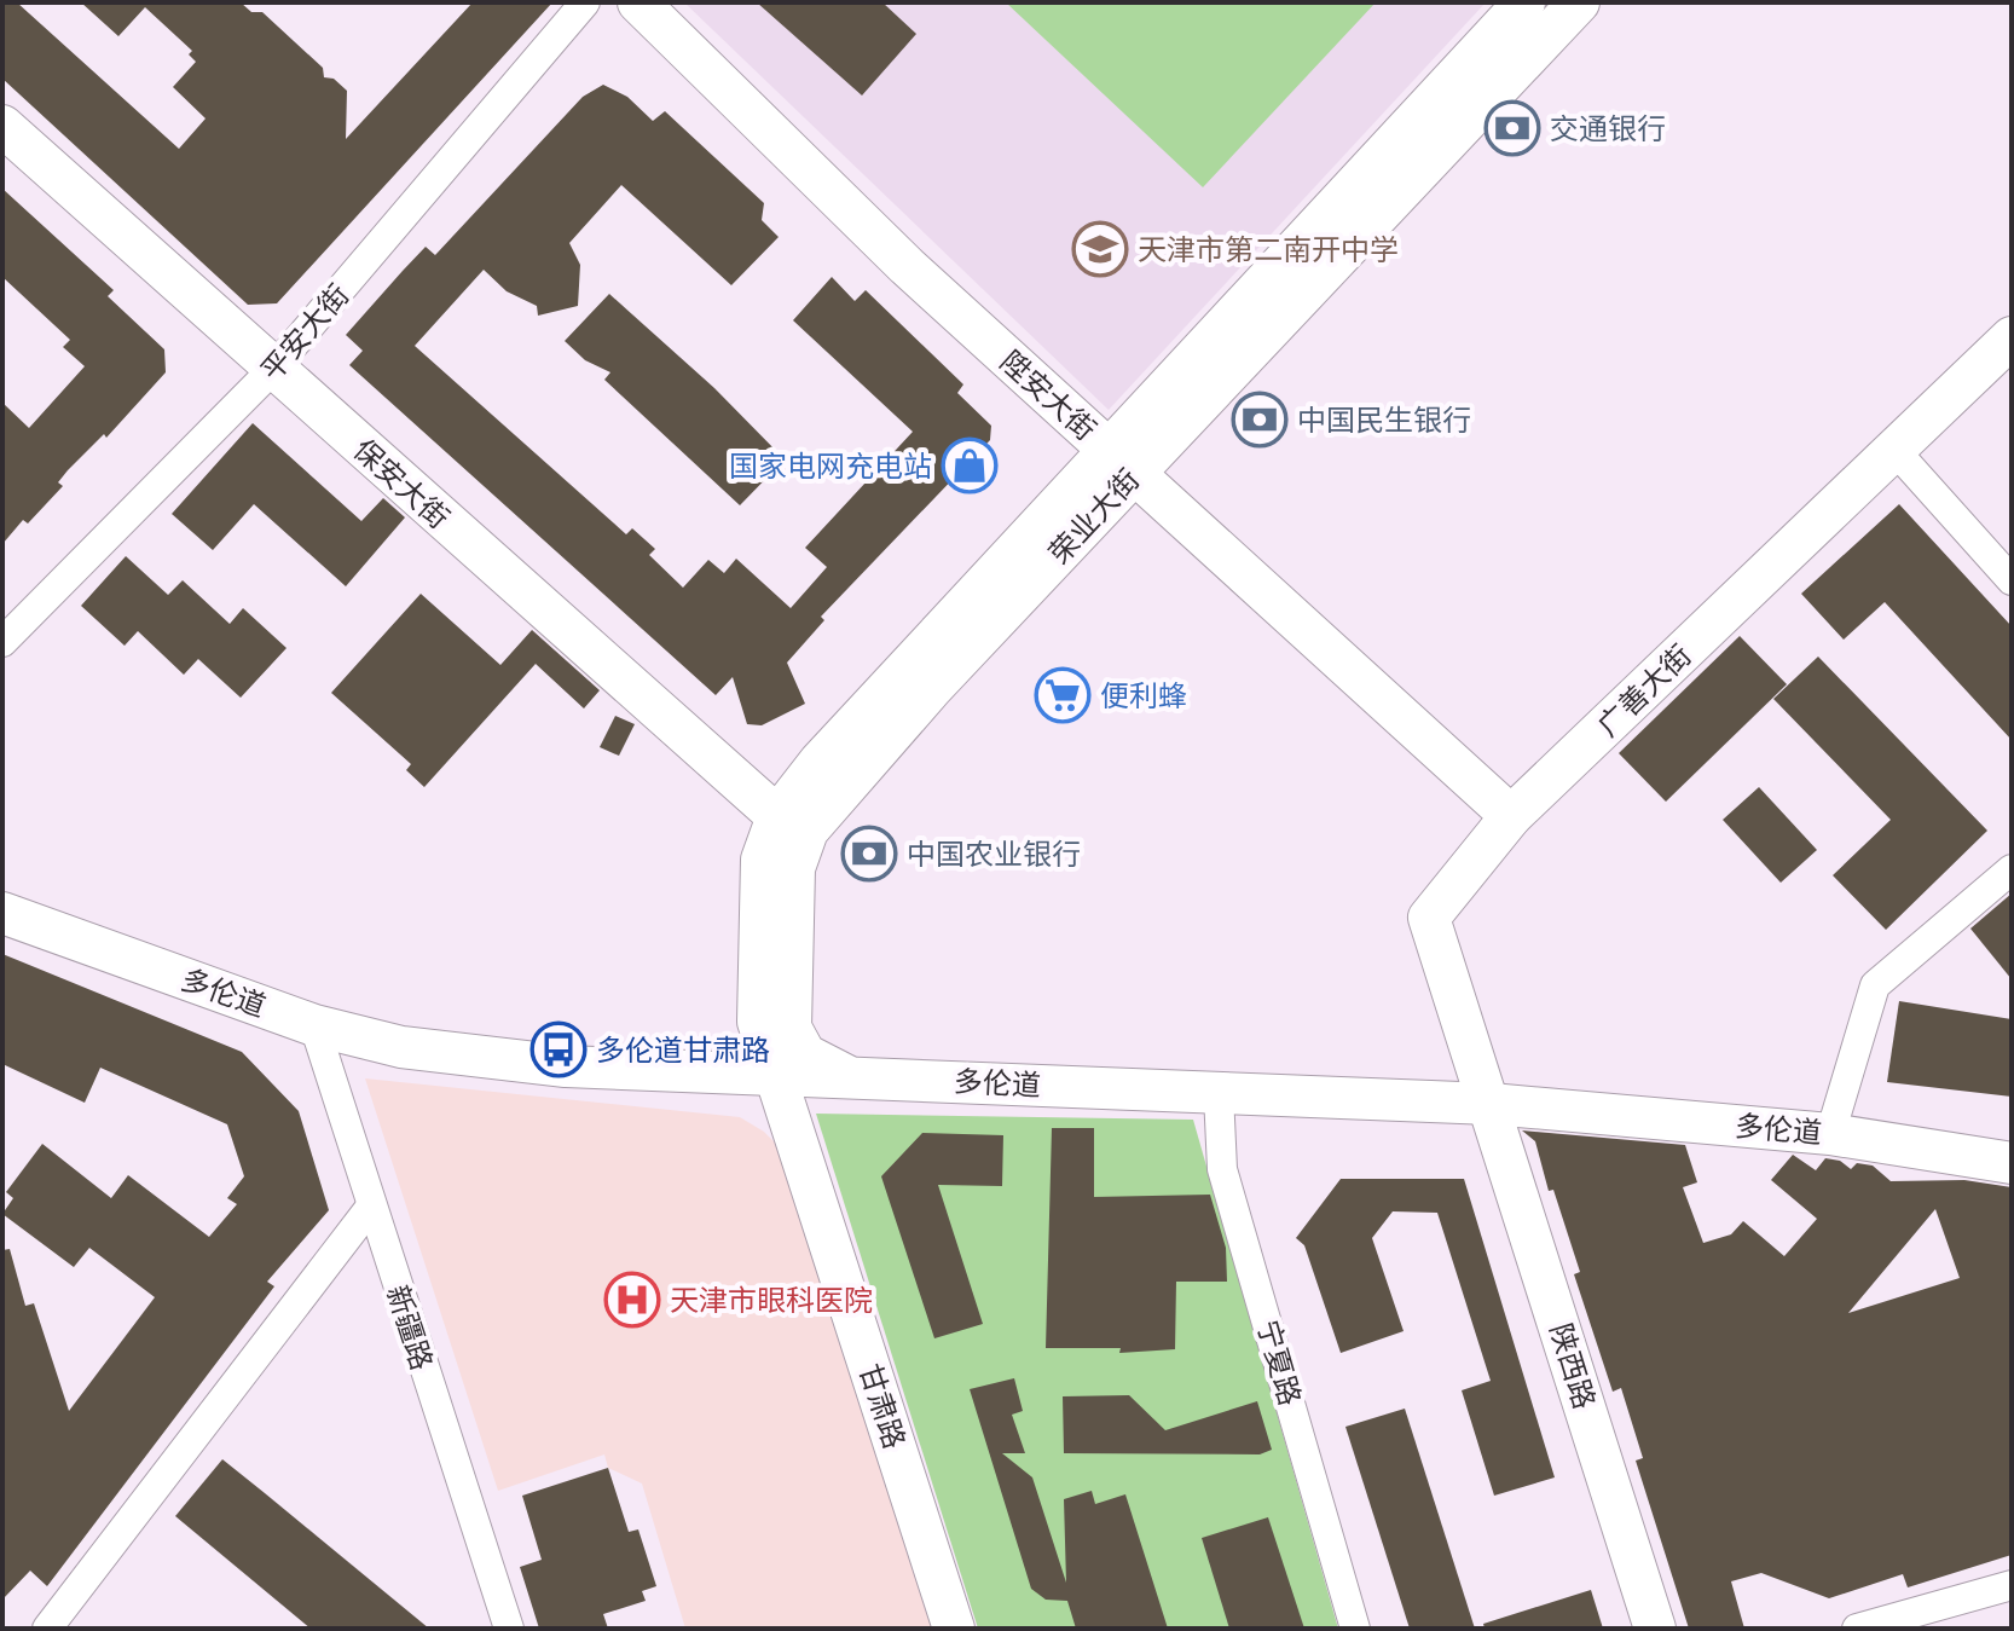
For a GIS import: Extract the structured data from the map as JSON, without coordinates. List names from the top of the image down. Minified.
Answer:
{"streets":{"street":["平安大街","陞安大街","保安大街","荣业大街","广善大街","多伦道","新疆路","宁夏路","陕西路","甘肃路"]},"crossings":[["平安大街","保安大街"],["陞安大街","荣业大街"],["陞安大街","广善大街"],["保安大街","荣业大街"],["荣业大街","多伦道"],["荣业大街","甘肃路"],["广善大街","多伦道"],["广善大街","陕西路"],["多伦道","新疆路"],["多伦道","宁夏路"],["多伦道","陕西路"],["多伦道","甘肃路"]],"places":{"bank":["交通银行","中国民生银行","中国农业银行"],"school or university":["天津市第二南开中学"],"shop":["国家电网充电站"],"supermarket":["便利蜂"],"bus stop":["多伦道甘肃路"],"hospital":["天津市眼科医院"]}}
